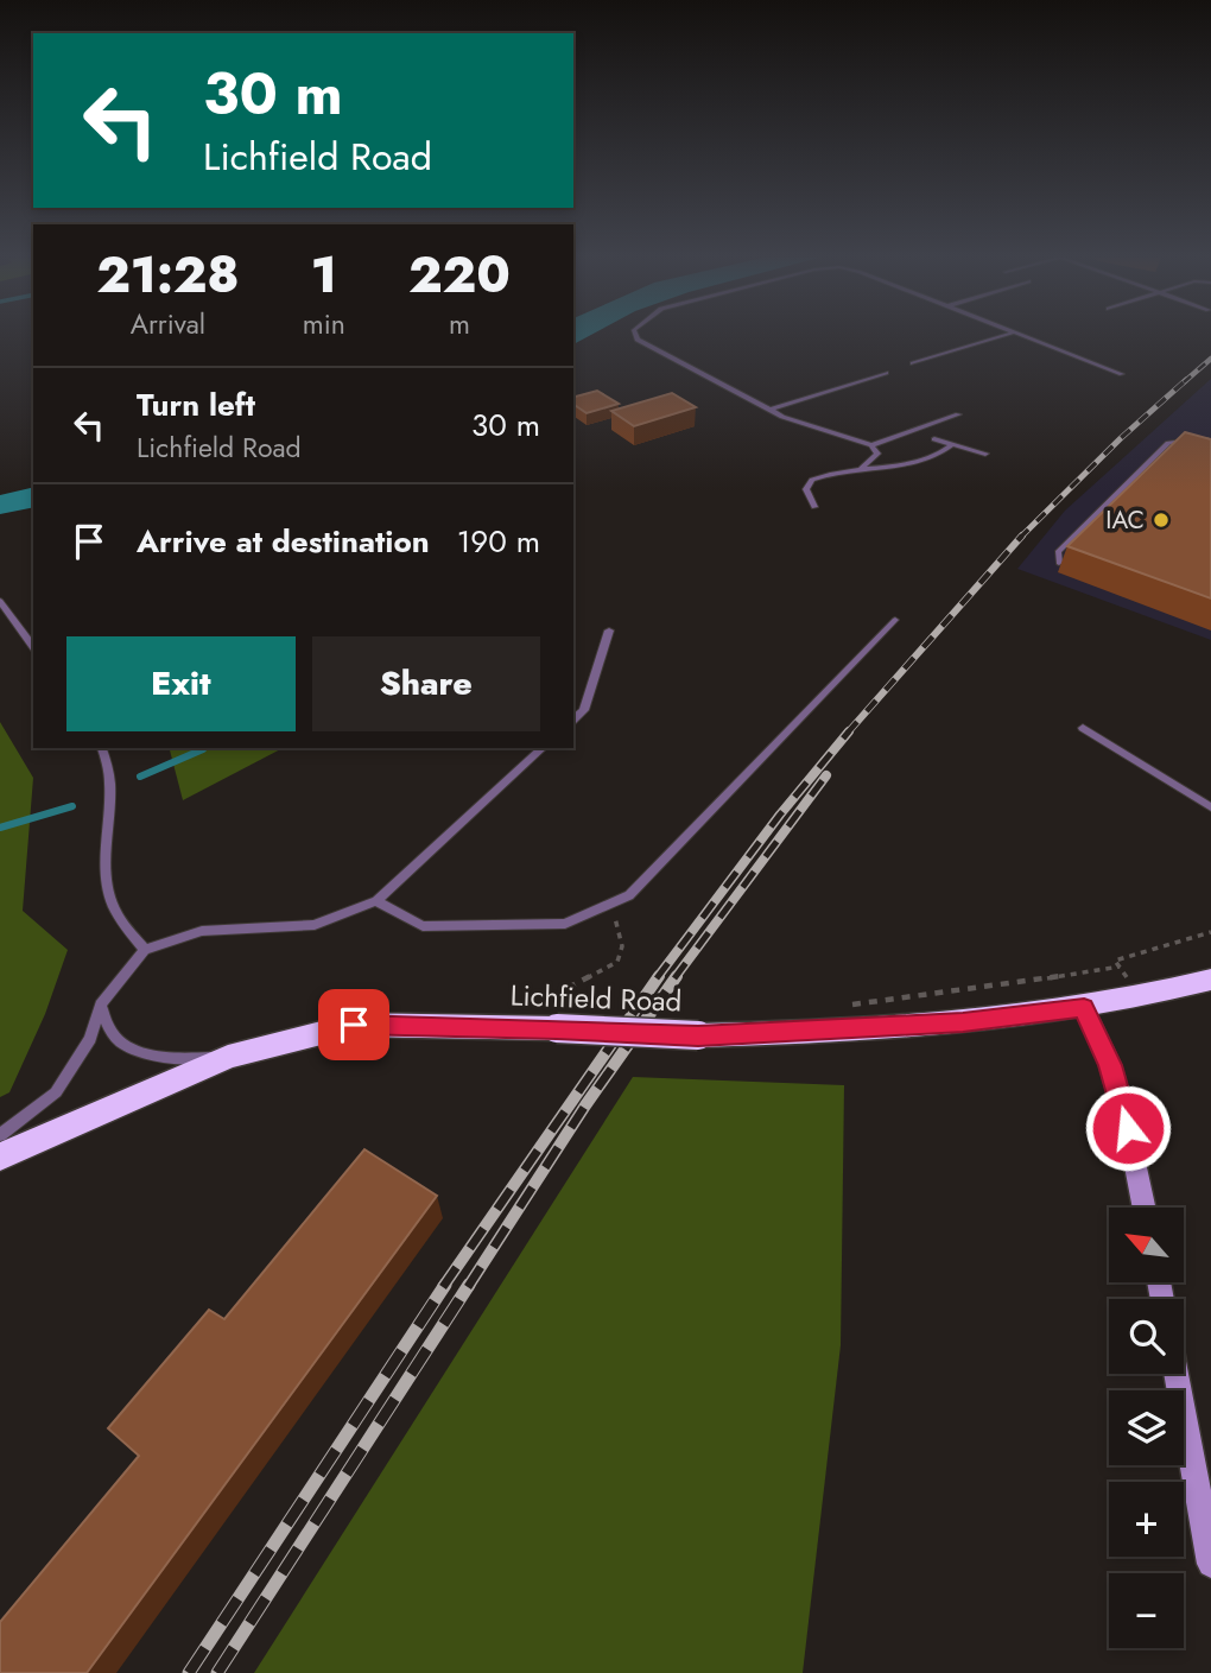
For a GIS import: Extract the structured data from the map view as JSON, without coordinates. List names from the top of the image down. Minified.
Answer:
{"streets":{"highway":["Lichfield Road"]},"places":["IAC"],"north":"top left","page":{"turn":["30 m","Lichfield Road"],"eta":["21:28","Arrival","1","min","220","m"],"list":[{"name":"Turn left","note":"Lichfield Road","value":"30 m"},{"name":"Arrive at destination","value":"190 m"}],"buttons":["Exit","Share"],"map_buttons":["+","−"]}}
